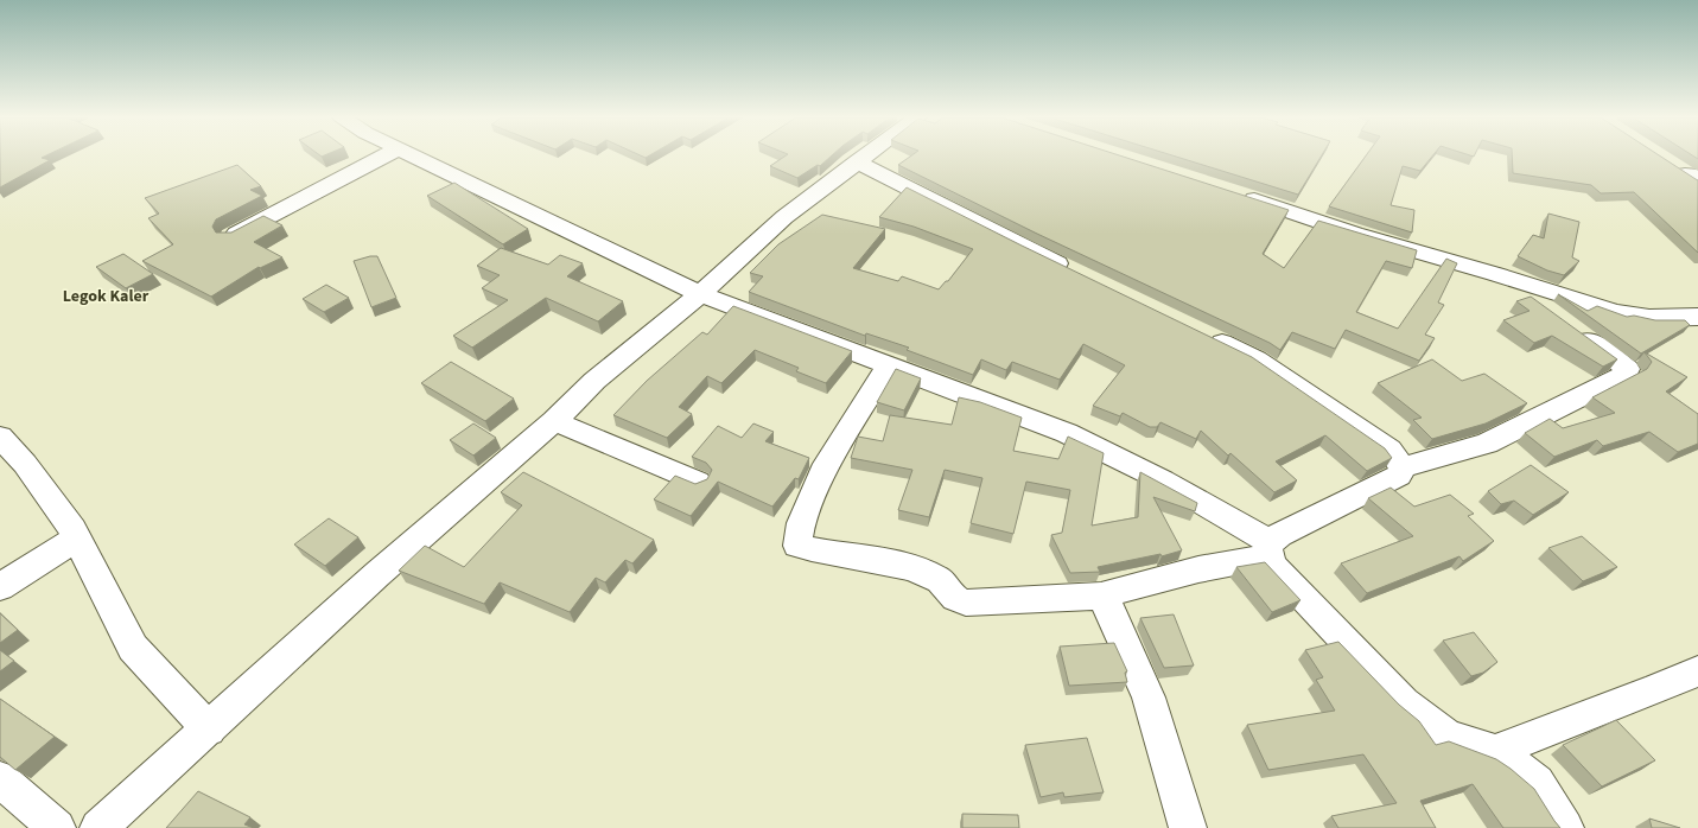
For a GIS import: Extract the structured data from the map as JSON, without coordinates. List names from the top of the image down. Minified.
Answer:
{"districts":["Legok Kaler"]}
